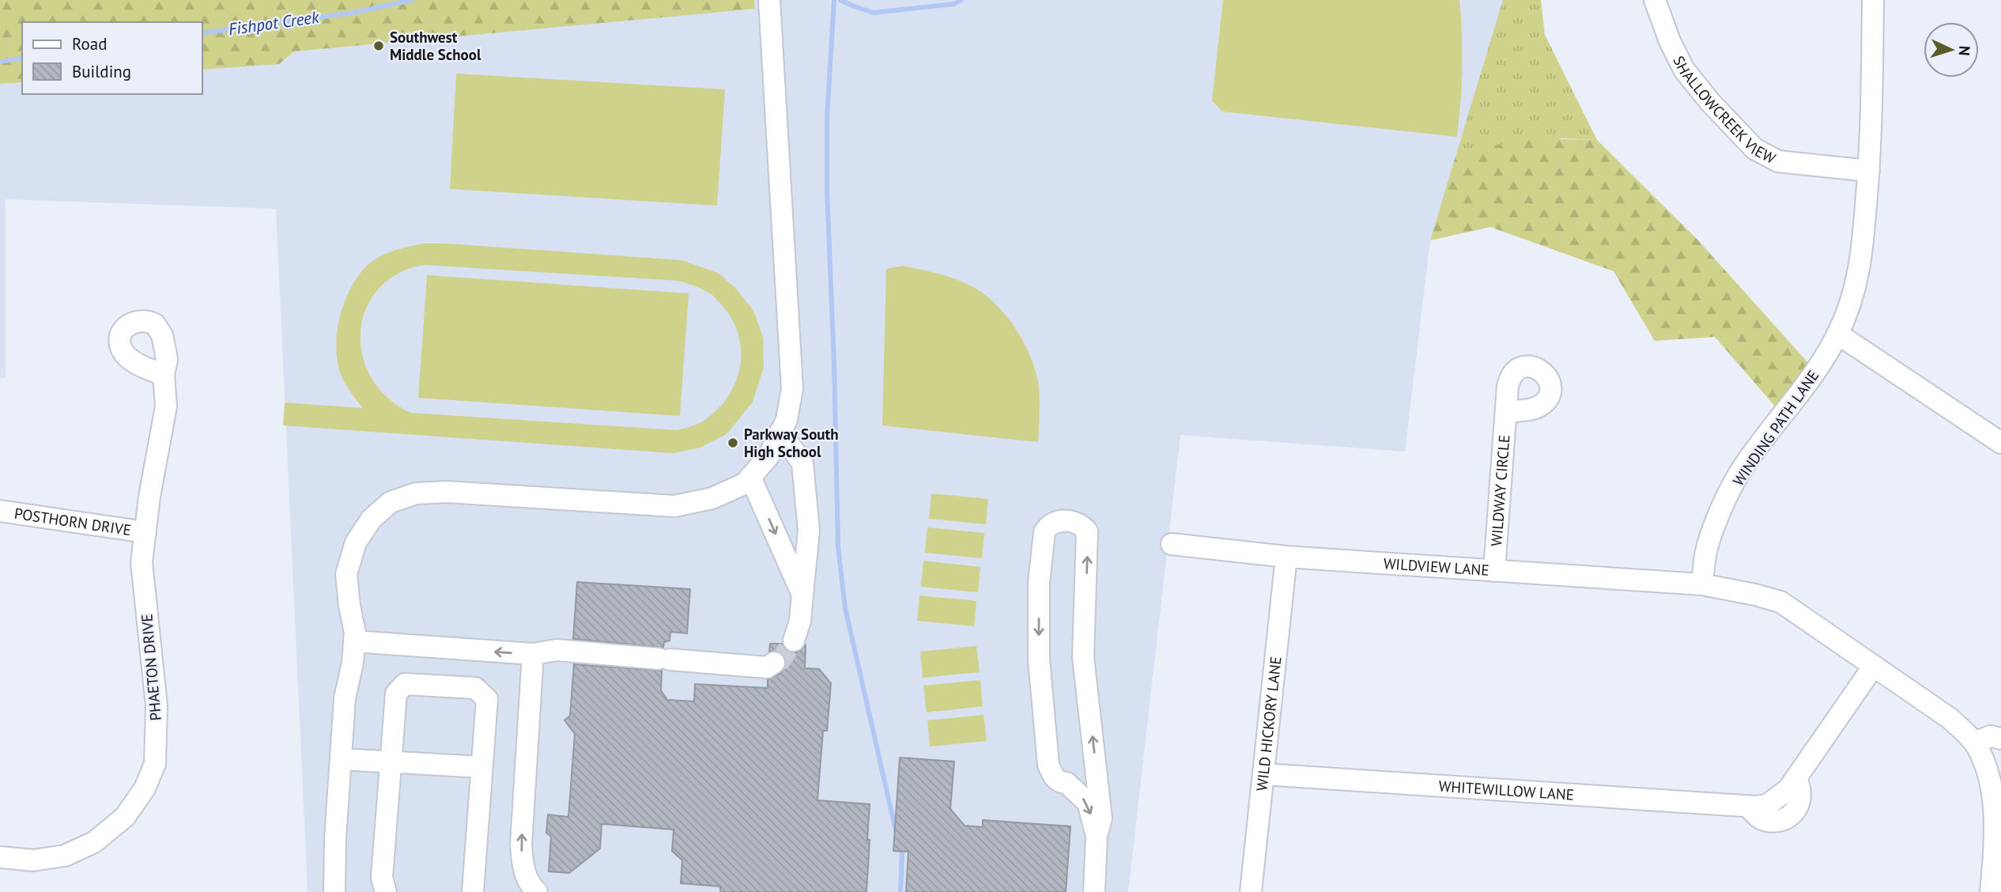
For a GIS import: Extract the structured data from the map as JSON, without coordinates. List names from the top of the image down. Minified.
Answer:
{"streets":{"street":["SHALLOWCREEK VIEW","WINDING PATH LANE","WILDWAY CIRCLE","POSTHORN DRIVE","WILDVIEW LANE","PHAETON DRIVE","WILD HICKORY LANE","WHITEWILLOW LANE"]},"crossings":[["SHALLOWCREEK VIEW","WINDING PATH LANE"],["WINDING PATH LANE","WILDVIEW LANE"],["WILDWAY CIRCLE","WILDVIEW LANE"],["POSTHORN DRIVE","PHAETON DRIVE"],["WILDVIEW LANE","WILD HICKORY LANE"],["WILD HICKORY LANE","WHITEWILLOW LANE"]],"water":["Fishpot Creek"],"places":["Southwest Middle School","Parkway South High School"],"legend":["Road","Building"],"north":"right"}
